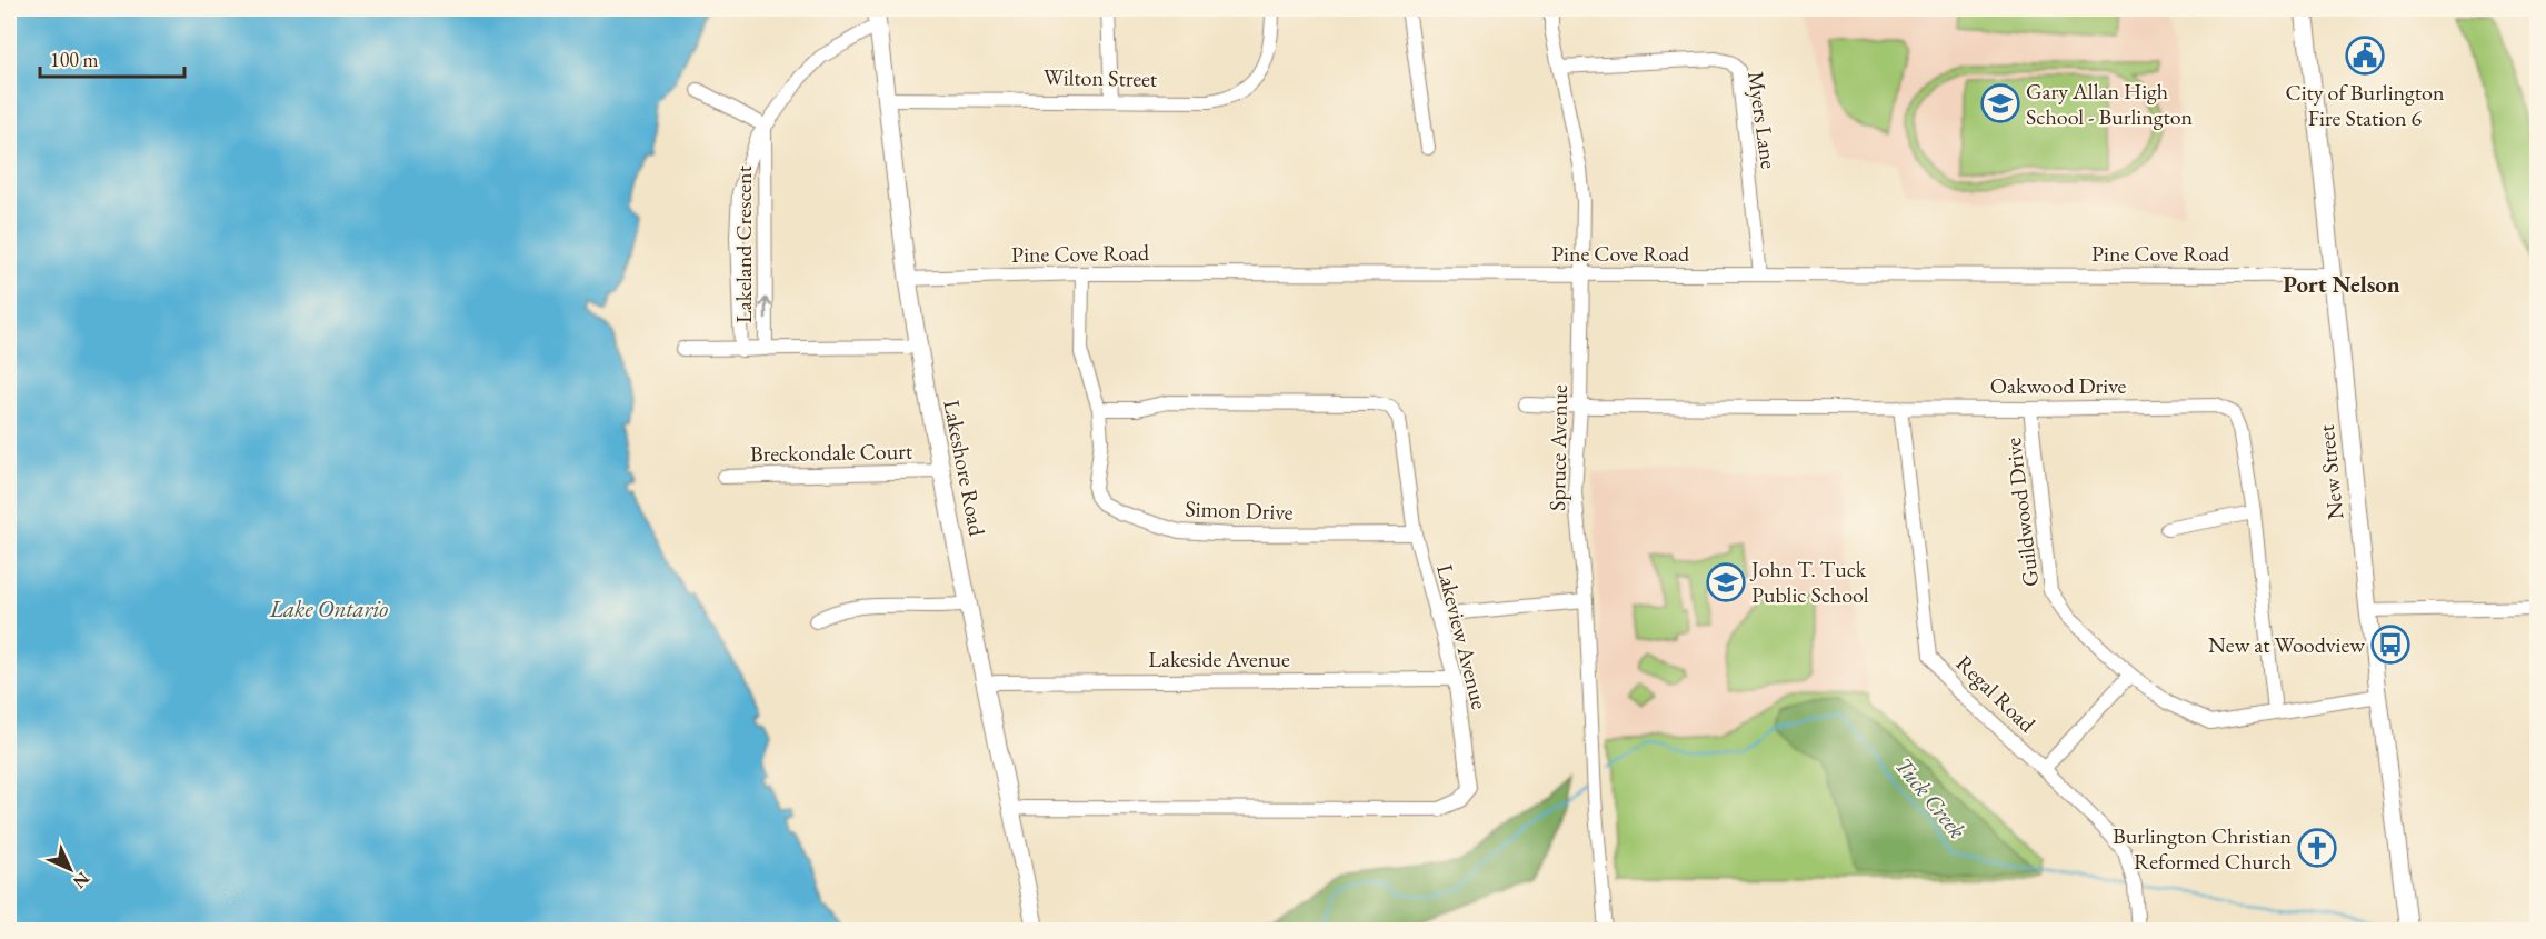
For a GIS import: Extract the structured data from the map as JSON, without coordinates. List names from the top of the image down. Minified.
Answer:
{"streets":{"main road":["Lakeshore Road","New Street"],"street":["Wilton Street","Myers Lane","Lakeland Crescent","Pine Cove Road","Oakwood Drive","Spruce Avenue","Breckondale Court","Simon Drive","Guildwood Drive","Lakeview Avenue","Lakeside Avenue","Regal Road"]},"crossings":[["Wilton Street","Lakeshore Road"],["Myers Lane","Pine Cove Road"],["Myers Lane","Spruce Avenue"],["Lakeland Crescent","Lakeshore Road"],["Pine Cove Road","Spruce Avenue"],["Pine Cove Road","Lakeshore Road"],["Pine Cove Road","New Street"],["Pine Cove Road","Simon Drive"],["Oakwood Drive","Spruce Avenue"],["Oakwood Drive","Guildwood Drive"],["Oakwood Drive","Regal Road"],["Breckondale Court","Lakeshore Road"],["Lakeshore Road","Lakeview Avenue"],["Lakeshore Road","Lakeside Avenue"],["New Street","Guildwood Drive"],["Simon Drive","Lakeview Avenue"],["Lakeview Avenue","Lakeside Avenue"]],"districts":["Port Nelson"],"water":["Lake Ontario","Tuck Creek"],"places":{"public building":["City of Burlington Fire Station 6"],"school or university":["Gary Allan High School - Burlington","John T. Tuck Public School"],"bus stop":["New at Woodview"],"church":["Burlington Christian Reformed Church"]},"scale_bar":"100 m","north":"bottom right"}
